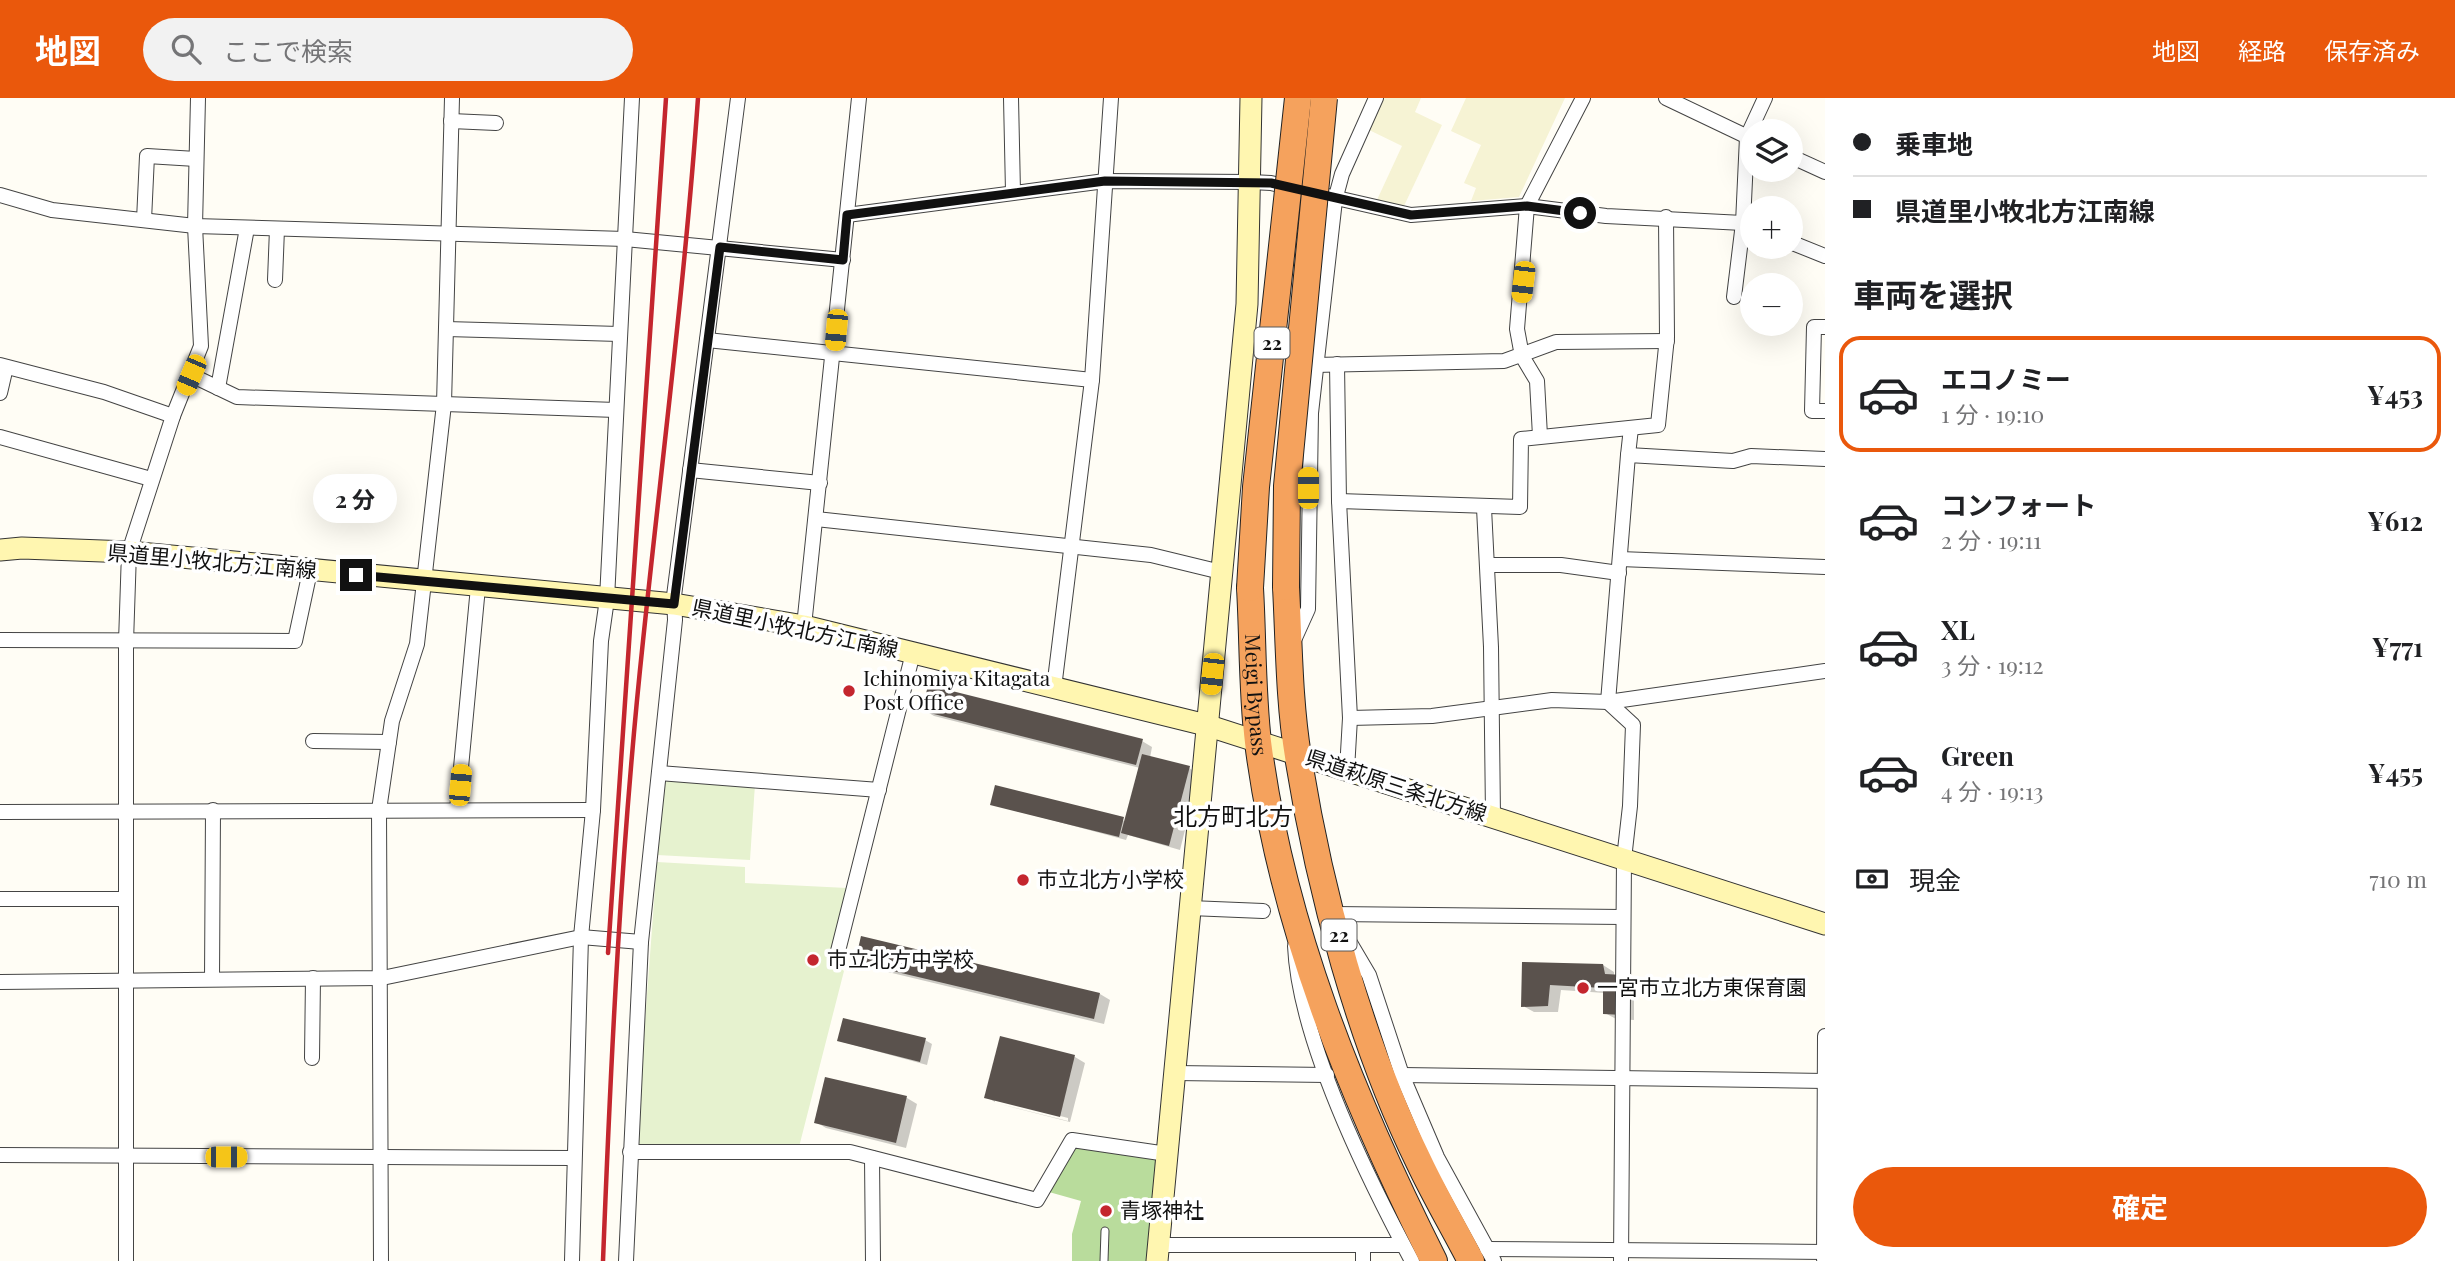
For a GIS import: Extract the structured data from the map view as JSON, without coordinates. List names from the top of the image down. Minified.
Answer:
{"streets":{"highway":["22","Meigi Bypass"],"main road":["県道里小牧北方江南線","県道萩原三条北方線"]},"crossings":[["県道里小牧北方江南線","県道萩原三条北方線"],["Meigi Bypass","県道萩原三条北方線"]],"districts":["北方町北方"],"places":["Ichinomiya Kitagata Post Office","市立北方小学校","市立北方中学校","一宮市立北方東保育園","青塚神社"],"page":{"header":"地図","search":"ここで検索","nav":["地図","経路","保存済み"],"banner":["乗車地","県道里小牧北方江南線"],"map_buttons":["+","−"],"heading":"車両を選択","list":[{"name":"エコノミー","note":"1 分 · 19:10","value":"¥453"},{"name":"コンフォート","note":"2 分 · 19:11","value":"¥612"},{"name":"XL","note":"3 分 · 19:12","value":"¥771"},{"name":"Green","note":"4 分 · 19:13","value":"¥455"}],"bubble":"2 分","pay":["現金","710 m"],"buttons":"確定"}}
